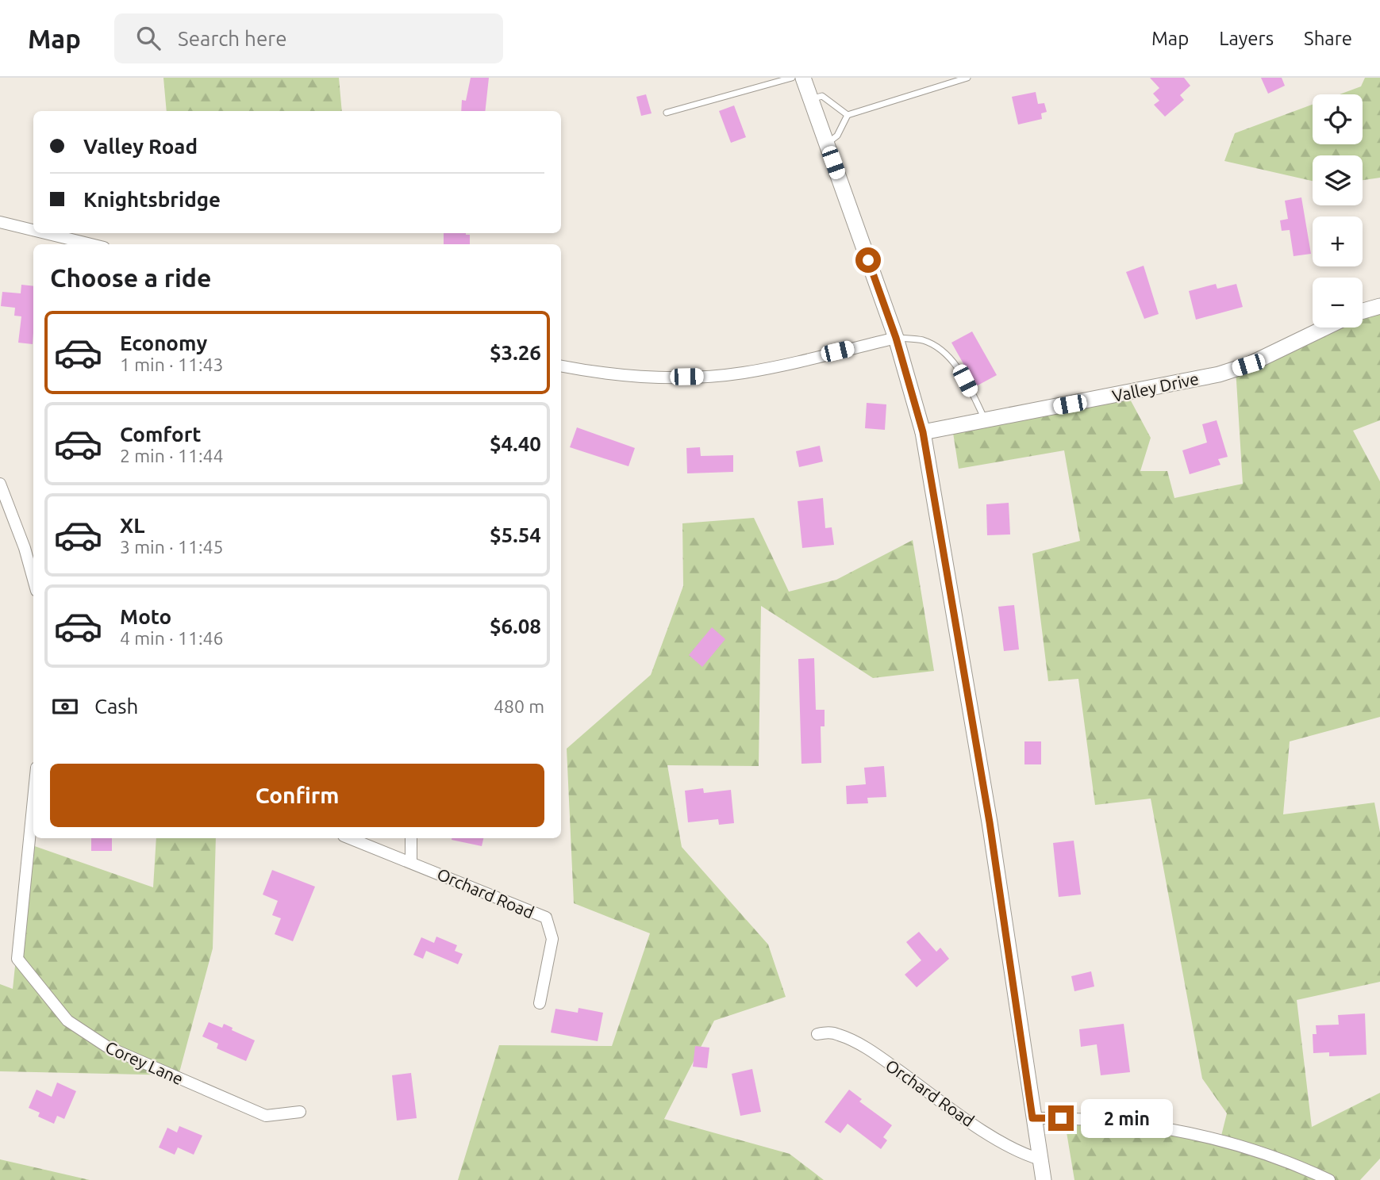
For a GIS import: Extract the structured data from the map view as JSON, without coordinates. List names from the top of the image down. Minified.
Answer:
{"streets":{"main road":["Valley Drive"],"street":["Orchard Road","Corey Lane"]},"page":{"header":"Map","search":"Search here","nav":["Map","Layers","Share"],"map_buttons":["+","−"],"banner":["Valley Road","Knightsbridge"],"heading":"Choose a ride","list":[{"name":"Economy","note":"1 min · 11:43","value":"$3.26"},{"name":"Comfort","note":"2 min · 11:44","value":"$4.40"},{"name":"XL","note":"3 min · 11:45","value":"$5.54"},{"name":"Moto","note":"4 min · 11:46","value":"$6.08"}],"pay":["Cash","480 m"],"buttons":"Confirm","bubble":"2 min"}}
